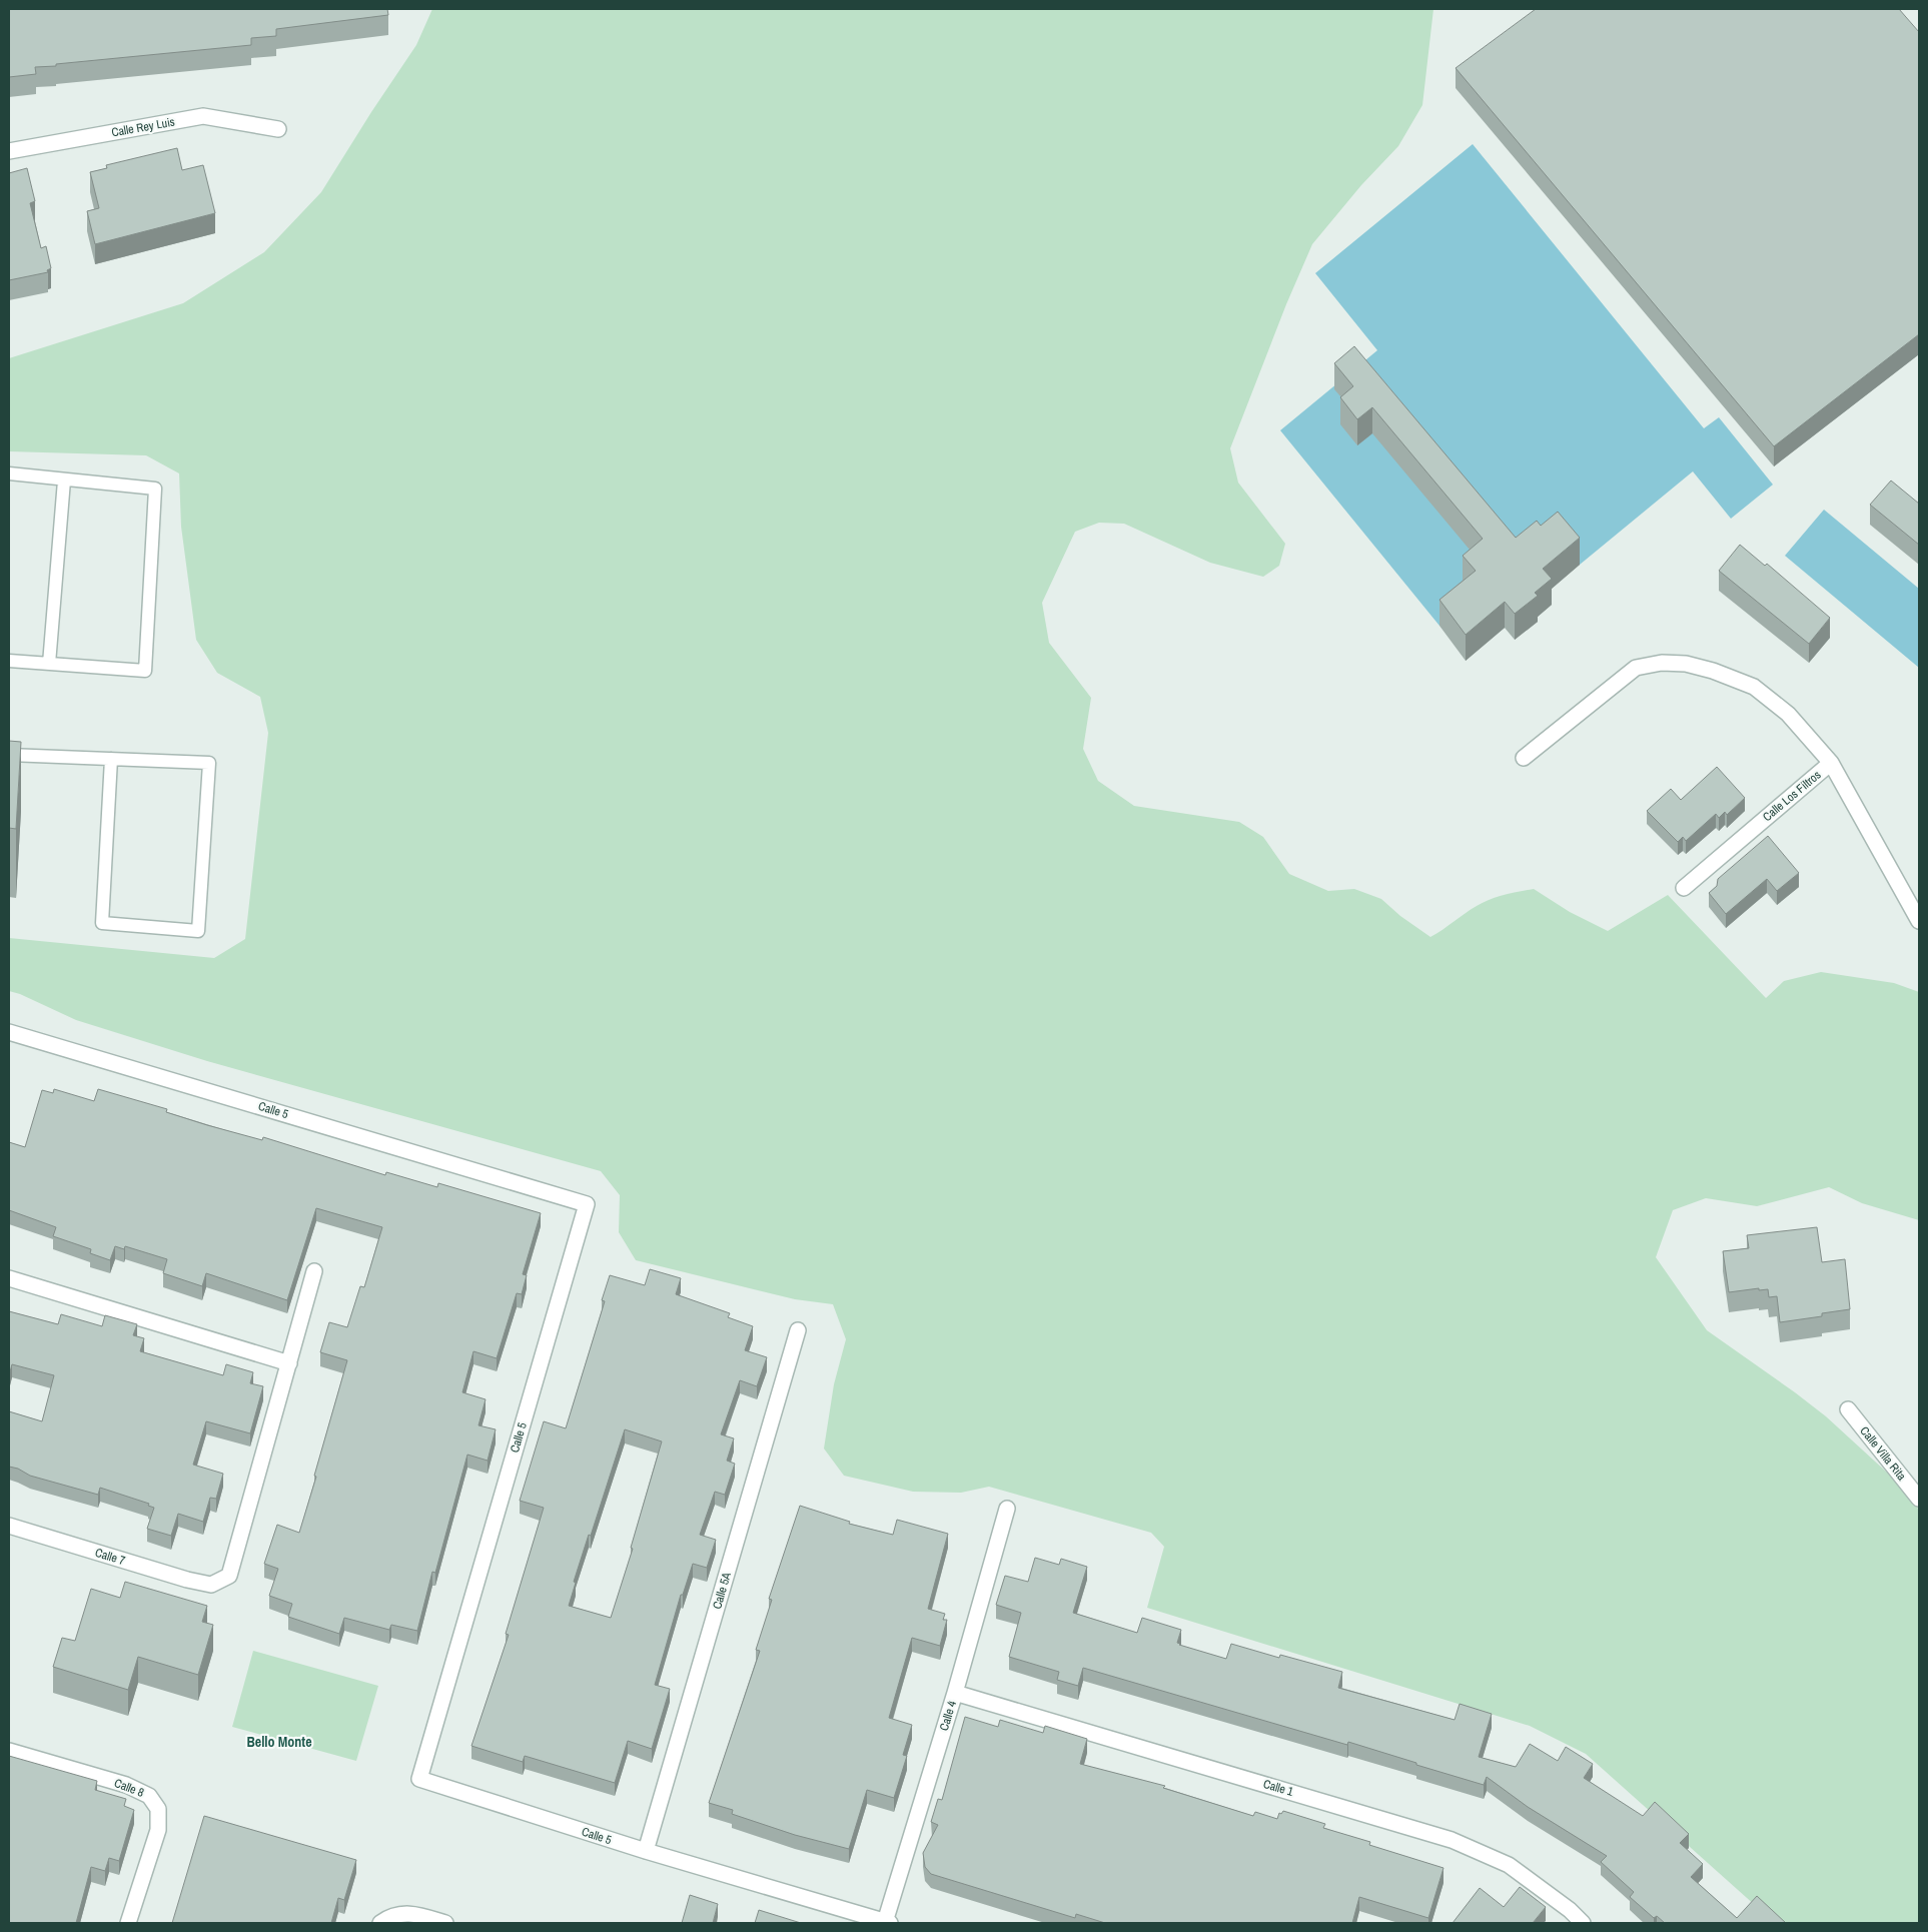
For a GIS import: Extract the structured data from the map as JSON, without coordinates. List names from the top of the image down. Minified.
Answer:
{"streets":{"street":["Calle Rey Luis","Calle Los Filtros","Calle 5","Calle Villa Rita","Calle 7","Calle 5A","Calle 4","Calle 8","Calle 1"]},"crossings":[["Calle 5","Calle 5A"],["Calle 5","Calle 4"],["Calle 4","Calle 1"]],"districts":["Bello Monte"]}
